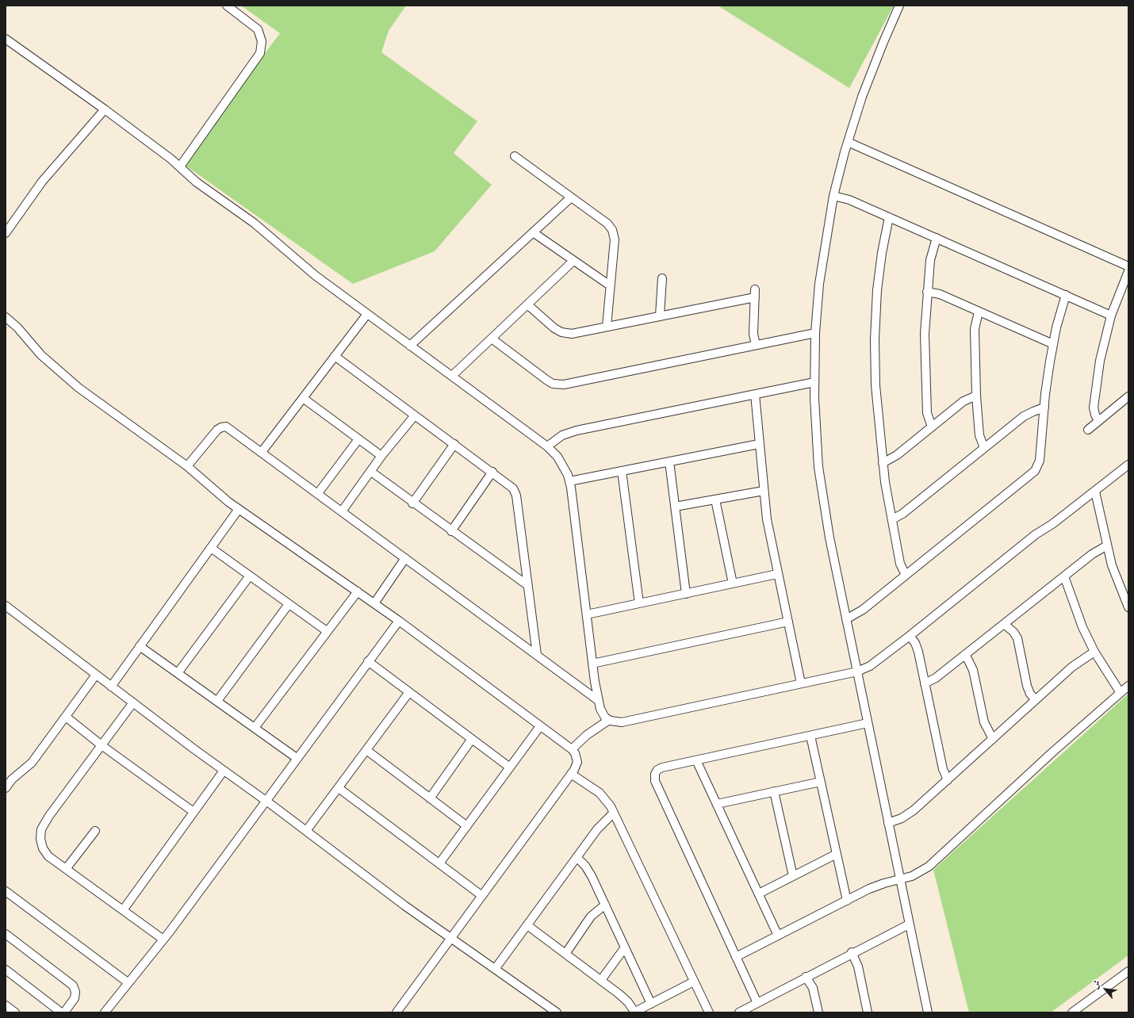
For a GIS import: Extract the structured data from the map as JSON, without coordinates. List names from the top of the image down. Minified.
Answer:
{"north":"top left"}
